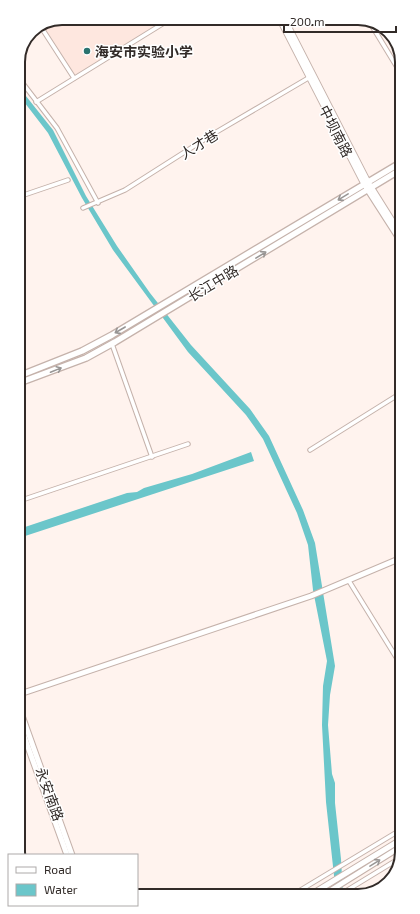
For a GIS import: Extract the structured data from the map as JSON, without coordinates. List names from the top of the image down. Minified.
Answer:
{"streets":{"main road":["长江中路"],"street":["中坝南路","人才巷","永安南路"]},"crossings":[["中坝南路","人才巷"],["中坝南路","长江中路"]],"places":["海安市实验小学"],"legend":["Road","Water"],"scale_bar":"200 m"}
